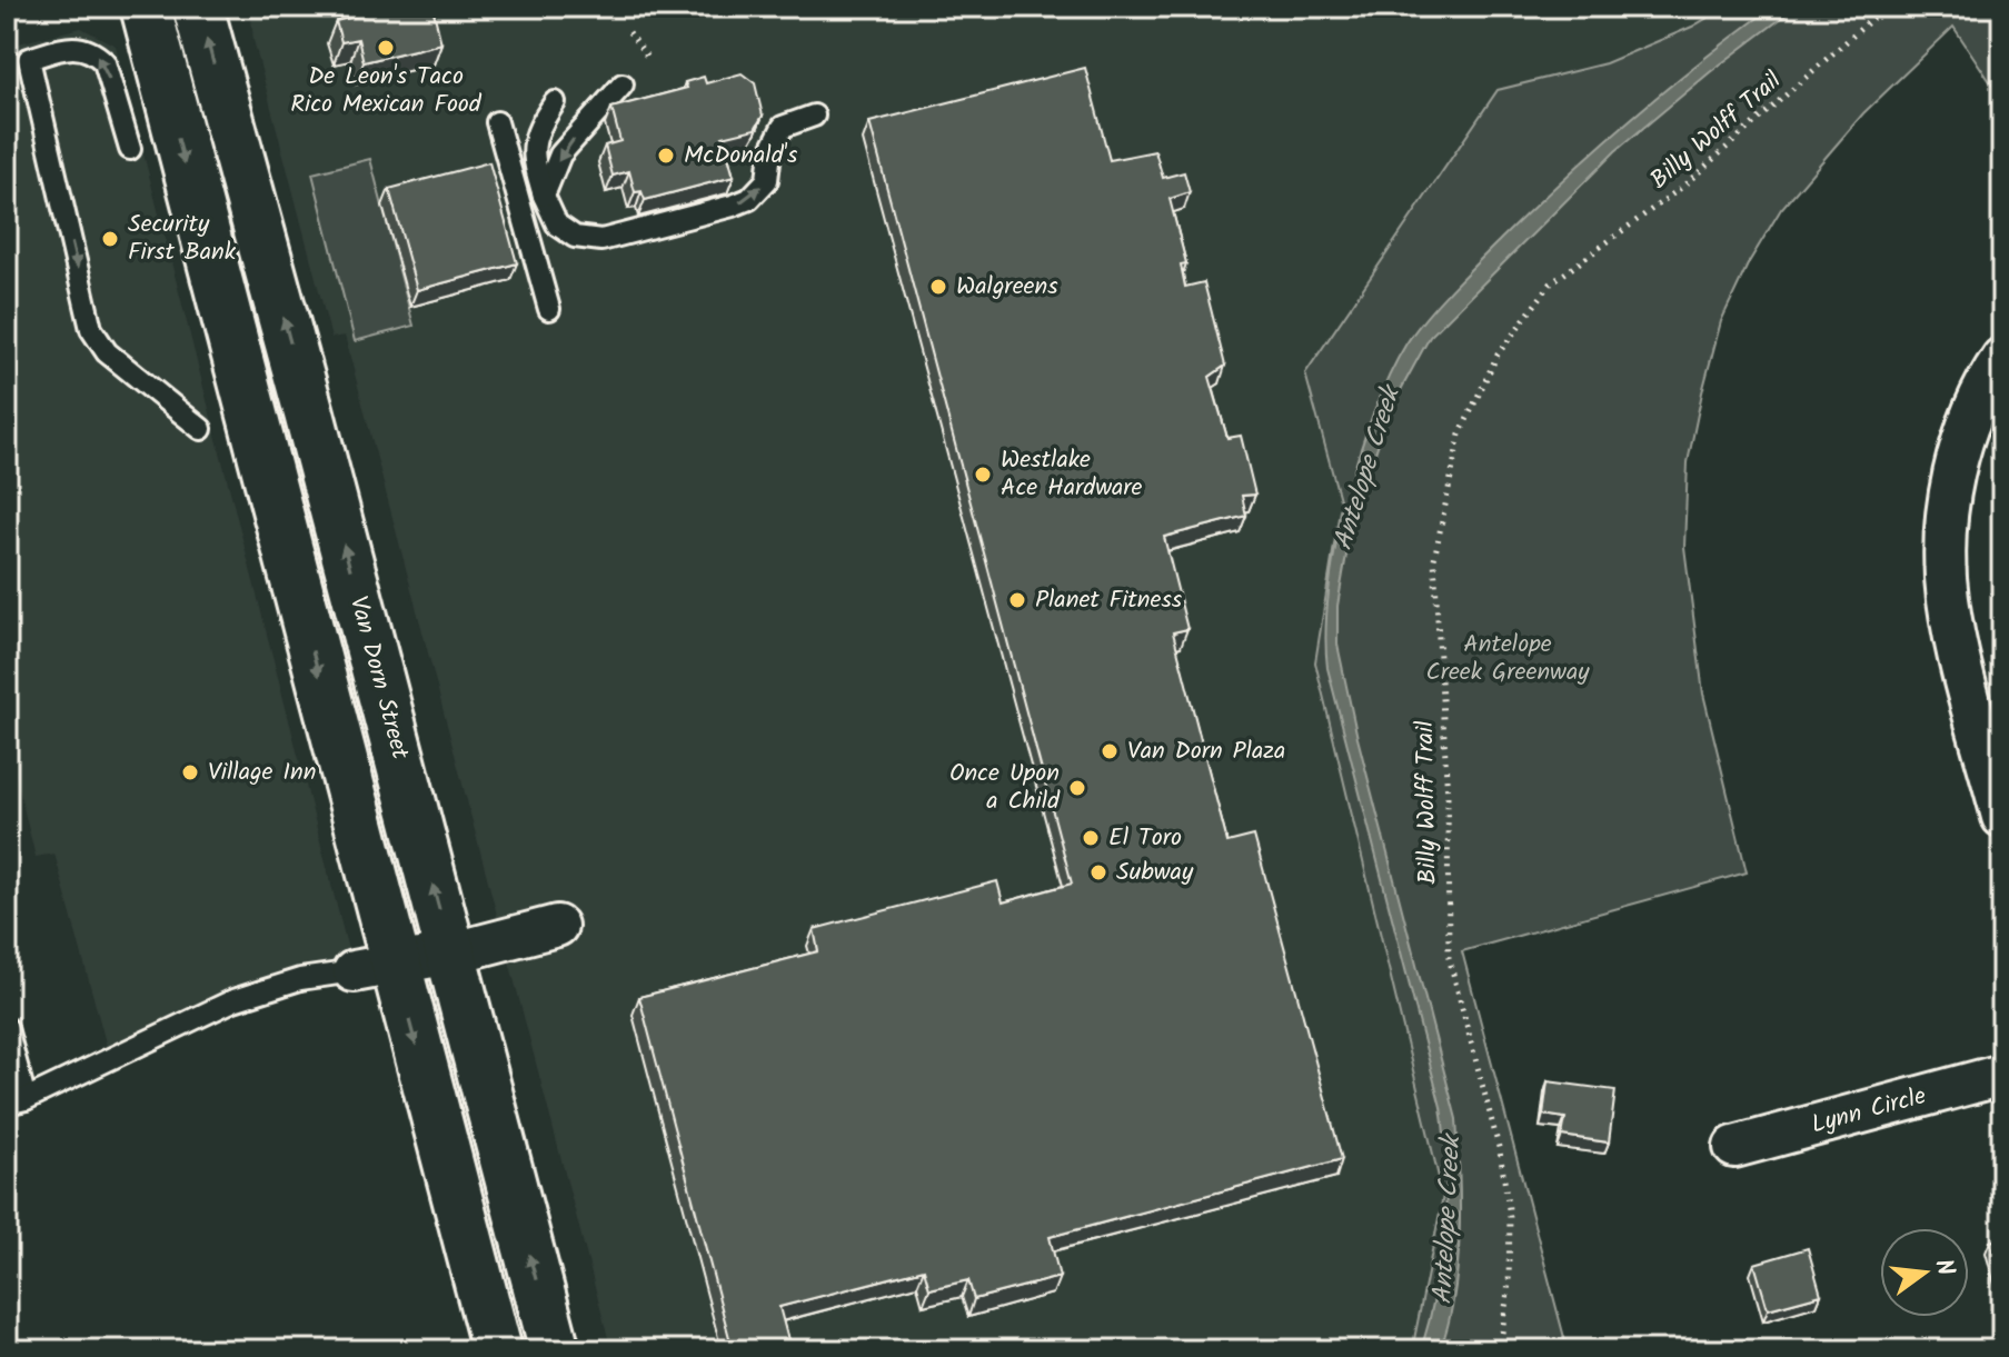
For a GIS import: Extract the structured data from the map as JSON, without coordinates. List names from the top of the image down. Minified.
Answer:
{"streets":{"main road":["Van Dorn Street"],"street":["Lynn Circle"],"path":["Billy Wolff Trail"]},"water":["Antelope Creek"],"parks":["Antelope Creek Greenway"],"places":["De Leon's Taco Rico Mexican Food","McDonald's","Security First Bank","Walgreens","Westlake Ace Hardware","Planet Fitness","Van Dorn Plaza","Village Inn","Once Upon a Child","El Toro","Subway"],"north":"right"}
